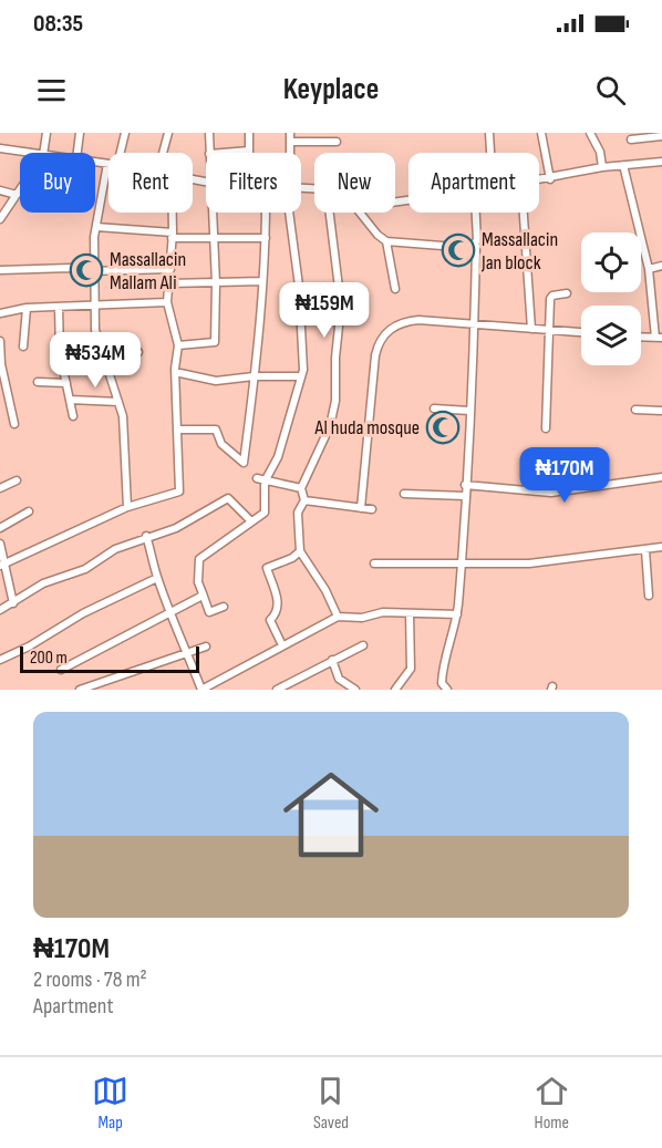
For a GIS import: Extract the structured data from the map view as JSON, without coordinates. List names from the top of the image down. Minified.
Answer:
{"places":{"mosque":["Massallacin Jan block","Massallacin Mallam Ali","Al huda mosque"]},"scale_bar":"200 m","page":{"status":"08:35","header":"Keyplace","chip":["Buy","Rent","Filters","New","Apartment"],"price":["₦159M","₦534M","₦170M"],"scale":"200 m","list":[{"name":"₦170M","note":"2 rooms · 78 m² · Apartment"}],"tabs":["Map","Saved","Home"]}}
